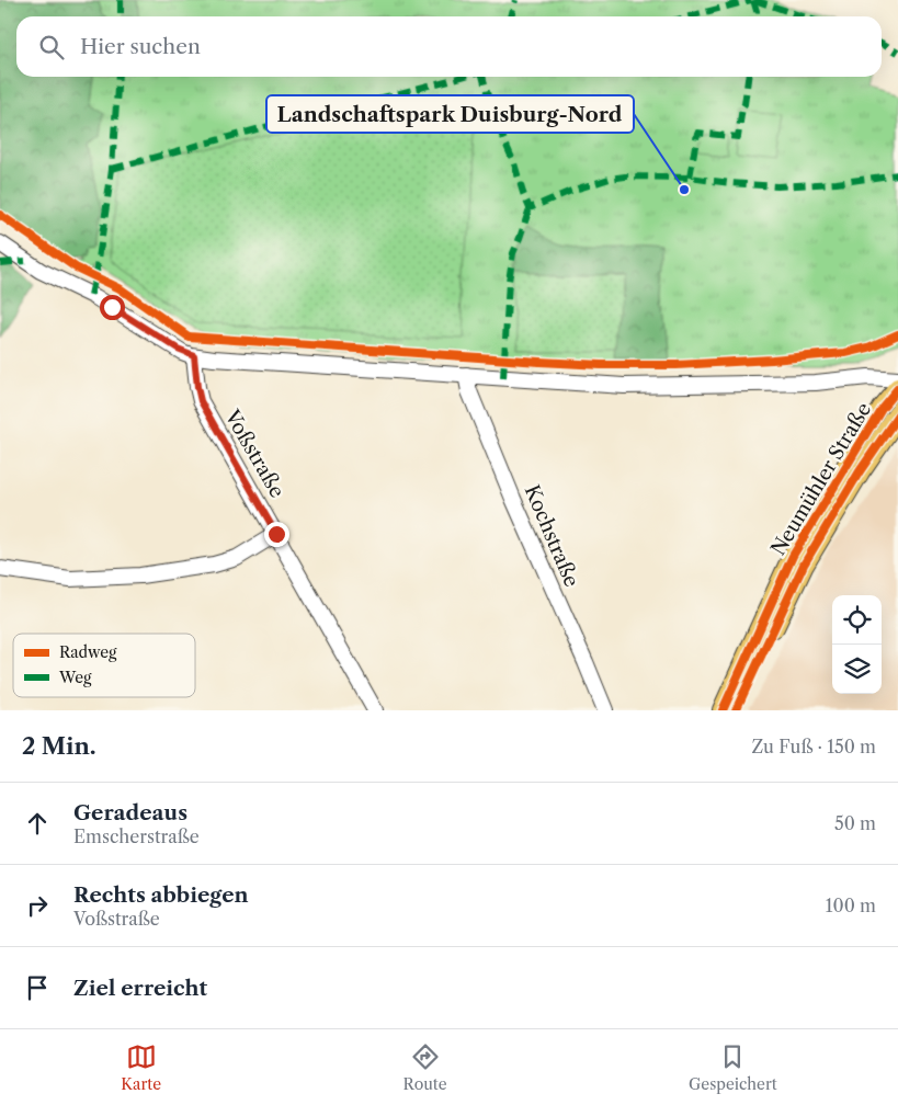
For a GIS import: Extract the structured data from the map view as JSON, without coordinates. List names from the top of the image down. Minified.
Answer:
{"streets":{"main road":["Neumühler Straße"],"street":["Voßstraße","Kochstraße"]},"places":["Landschaftspark Duisburg-Nord"],"legend":["Radweg","Weg"],"page":{"search":"Hier suchen","heading":["2 Min.","Zu Fuß · 150 m"],"list":[["Geradeaus","Emscherstraße","50 m"],["Rechts abbiegen","Voßstraße","100 m"],"Ziel erreicht"],"nav":["Karte","Route","Gespeichert"]}}
